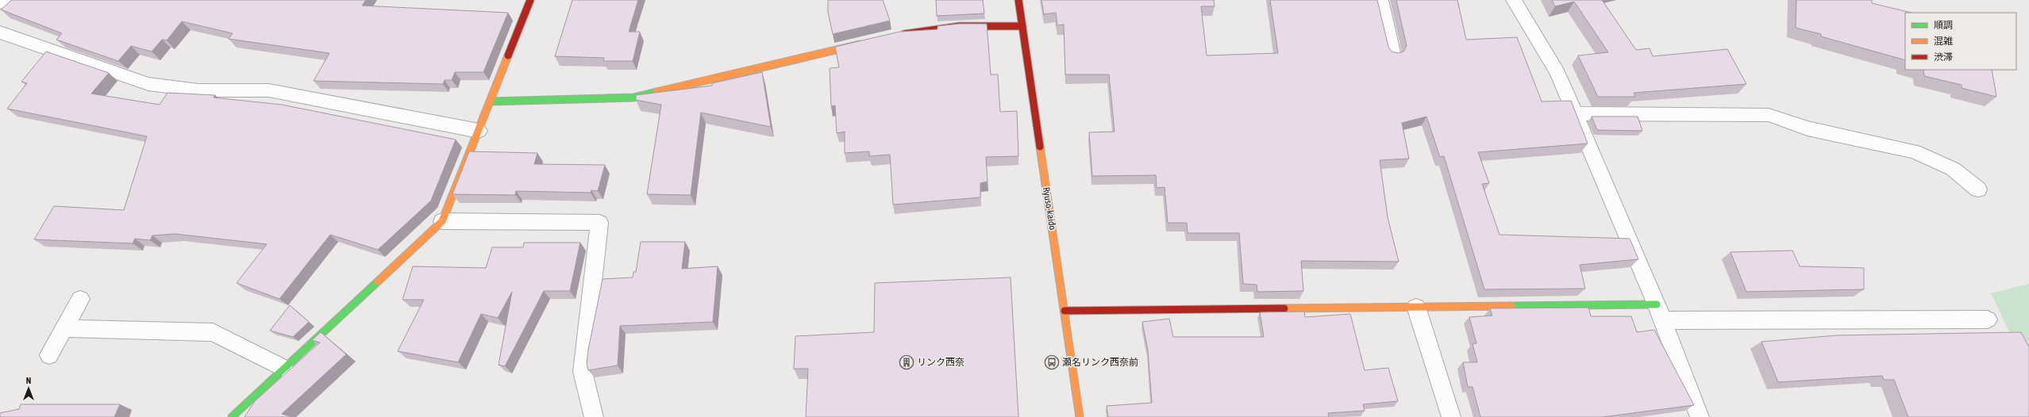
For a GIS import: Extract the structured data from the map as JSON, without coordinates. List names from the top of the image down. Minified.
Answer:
{"streets":{"street":["Ryuso-kaido"]},"places":{"building":["リンク西奈"],"bus stop":["瀬名リンク西奈前"]},"legend":["順調","混雑","渋滞"],"north":"top"}
